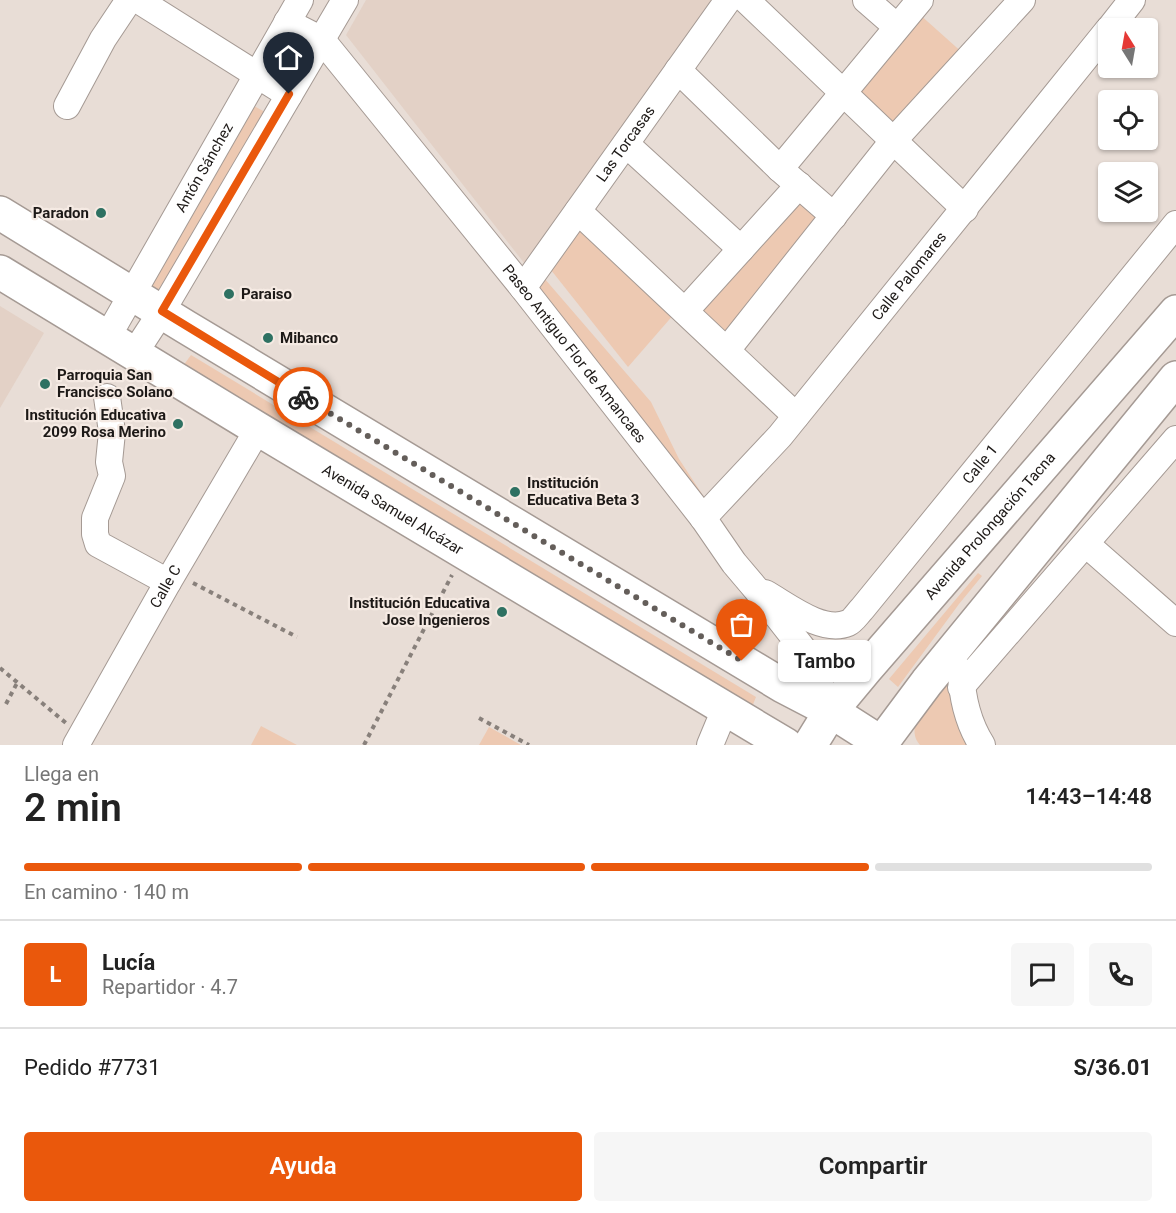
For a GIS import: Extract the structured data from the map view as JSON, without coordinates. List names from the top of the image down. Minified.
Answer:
{"streets":{"main road":["Avenida Samuel Alcázar","Avenida Prolongación Tacna"],"street":["Las Torcasas","Antón Sánchez","Calle Palomares","Paseo Antiguo Flor de Amancaes","Calle 1","Calle C"]},"crossings":[["Las Torcasas","Paseo Antiguo Flor de Amancaes"],["Antón Sánchez","Paseo Antiguo Flor de Amancaes"],["Antón Sánchez","Avenida Samuel Alcázar"],["Calle Palomares","Paseo Antiguo Flor de Amancaes"],["Paseo Antiguo Flor de Amancaes","Calle 1"],["Paseo Antiguo Flor de Amancaes","Avenida Prolongación Tacna"],["Avenida Samuel Alcázar","Calle C"]],"places":["Paradon","Paraiso","Mibanco","Parroquia San Francisco Solano","Institución Educativa 2099 Rosa Merino","Institución Educativa Beta 3","Institución Educativa Jose Ingenieros","Tambo"],"north":"top","page":{"bubble":"Tambo","heading":["2 min","Llega en","14:43–14:48"],"panel":["Lucía","Repartidor · 4.7","Pedido #7731","S/36.01"],"bar":"En camino · 140 m","round":"L","buttons":["Ayuda","Compartir"]}}
